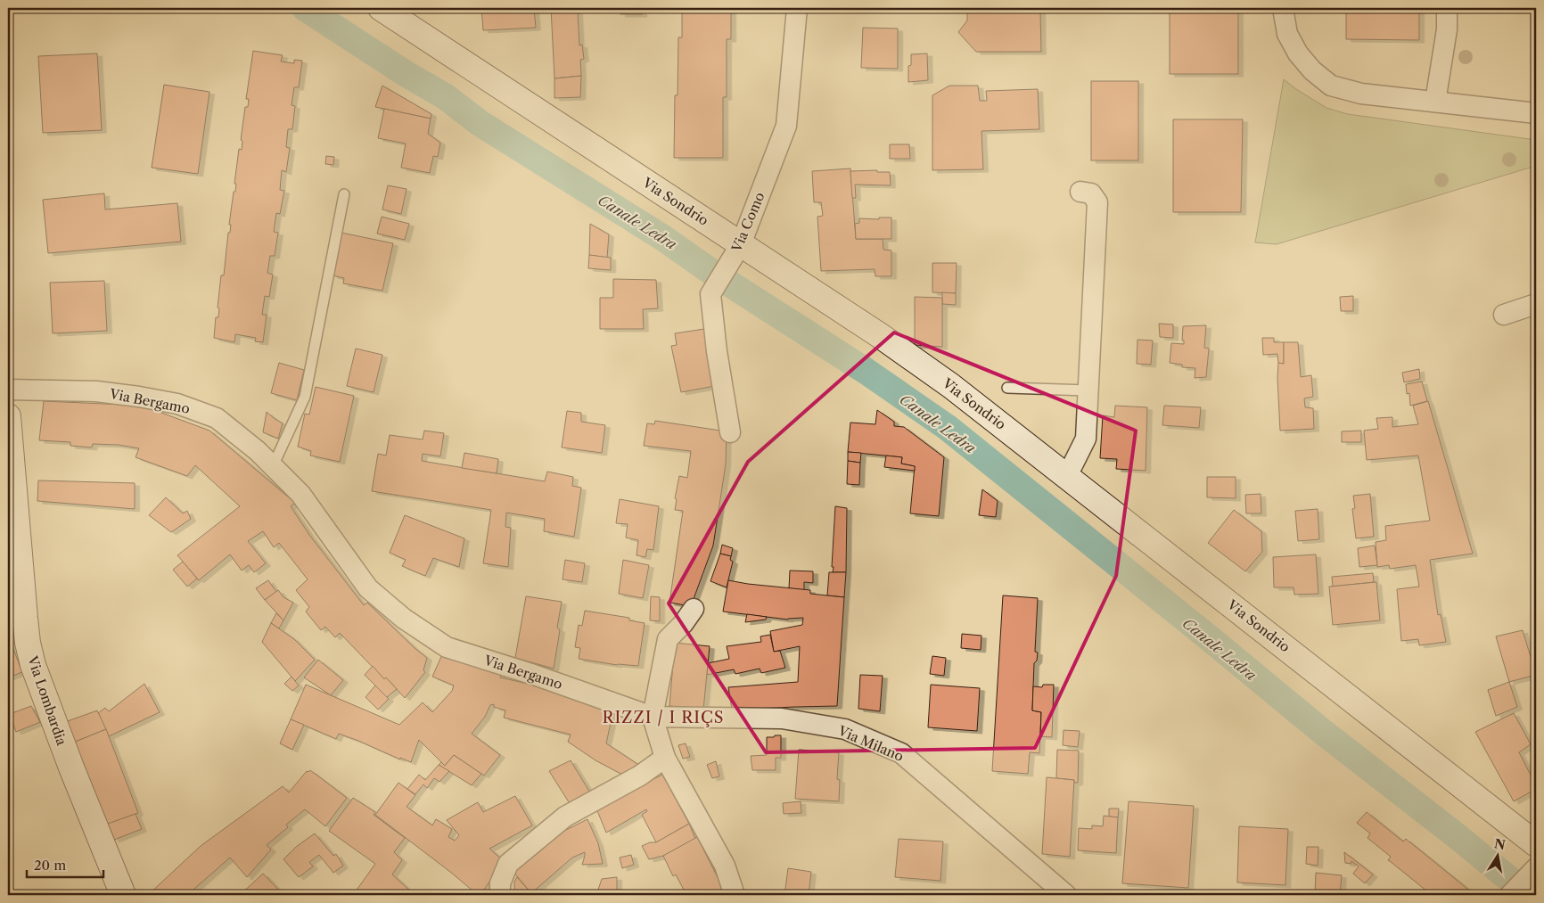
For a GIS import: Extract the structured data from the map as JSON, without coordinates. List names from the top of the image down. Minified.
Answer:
{"streets":{"street":["Via Sondrio","Via Como","Via Bergamo","Via Lombardia","Via Milano"]},"crossings":[["Via Sondrio","Via Como"],["Via Bergamo","Via Milano"]],"districts":["RIZZI / I RIÇS"],"water":["Canale Ledra"],"scale_bar":"20 m","north":"top"}
